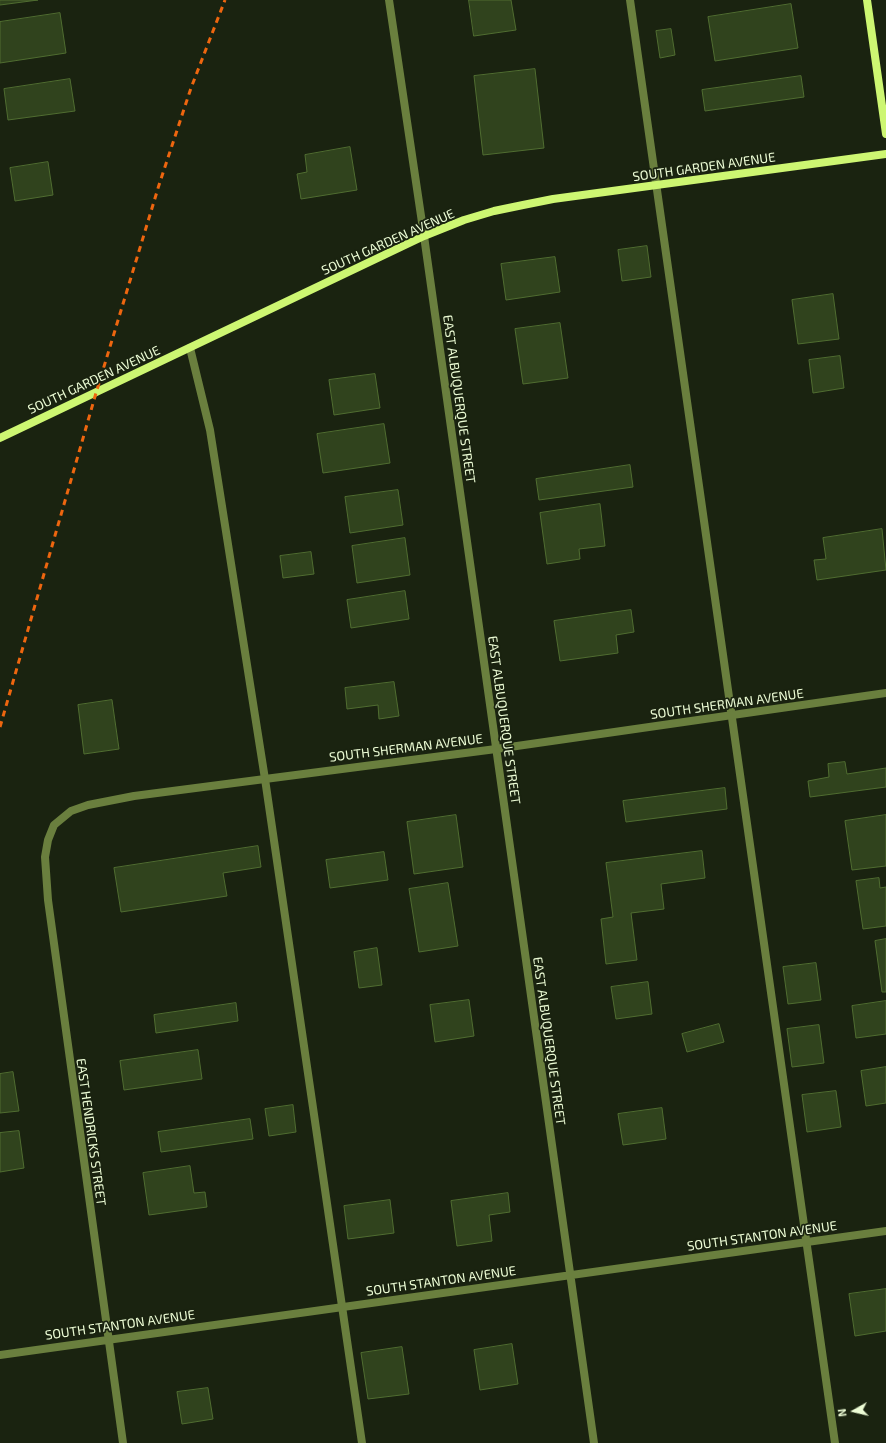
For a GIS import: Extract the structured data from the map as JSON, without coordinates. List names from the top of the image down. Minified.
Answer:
{"streets":{"street":["SOUTH GARDEN AVENUE","EAST ALBUQUERQUE STREET","SOUTH SHERMAN AVENUE","EAST HENDRICKS STREET","SOUTH STANTON AVENUE"]},"crossings":[["SOUTH GARDEN AVENUE","EAST ALBUQUERQUE STREET"],["EAST ALBUQUERQUE STREET","SOUTH SHERMAN AVENUE"],["EAST ALBUQUERQUE STREET","SOUTH STANTON AVENUE"],["SOUTH SHERMAN AVENUE","EAST HENDRICKS STREET"],["EAST HENDRICKS STREET","SOUTH STANTON AVENUE"]],"north":"left"}
